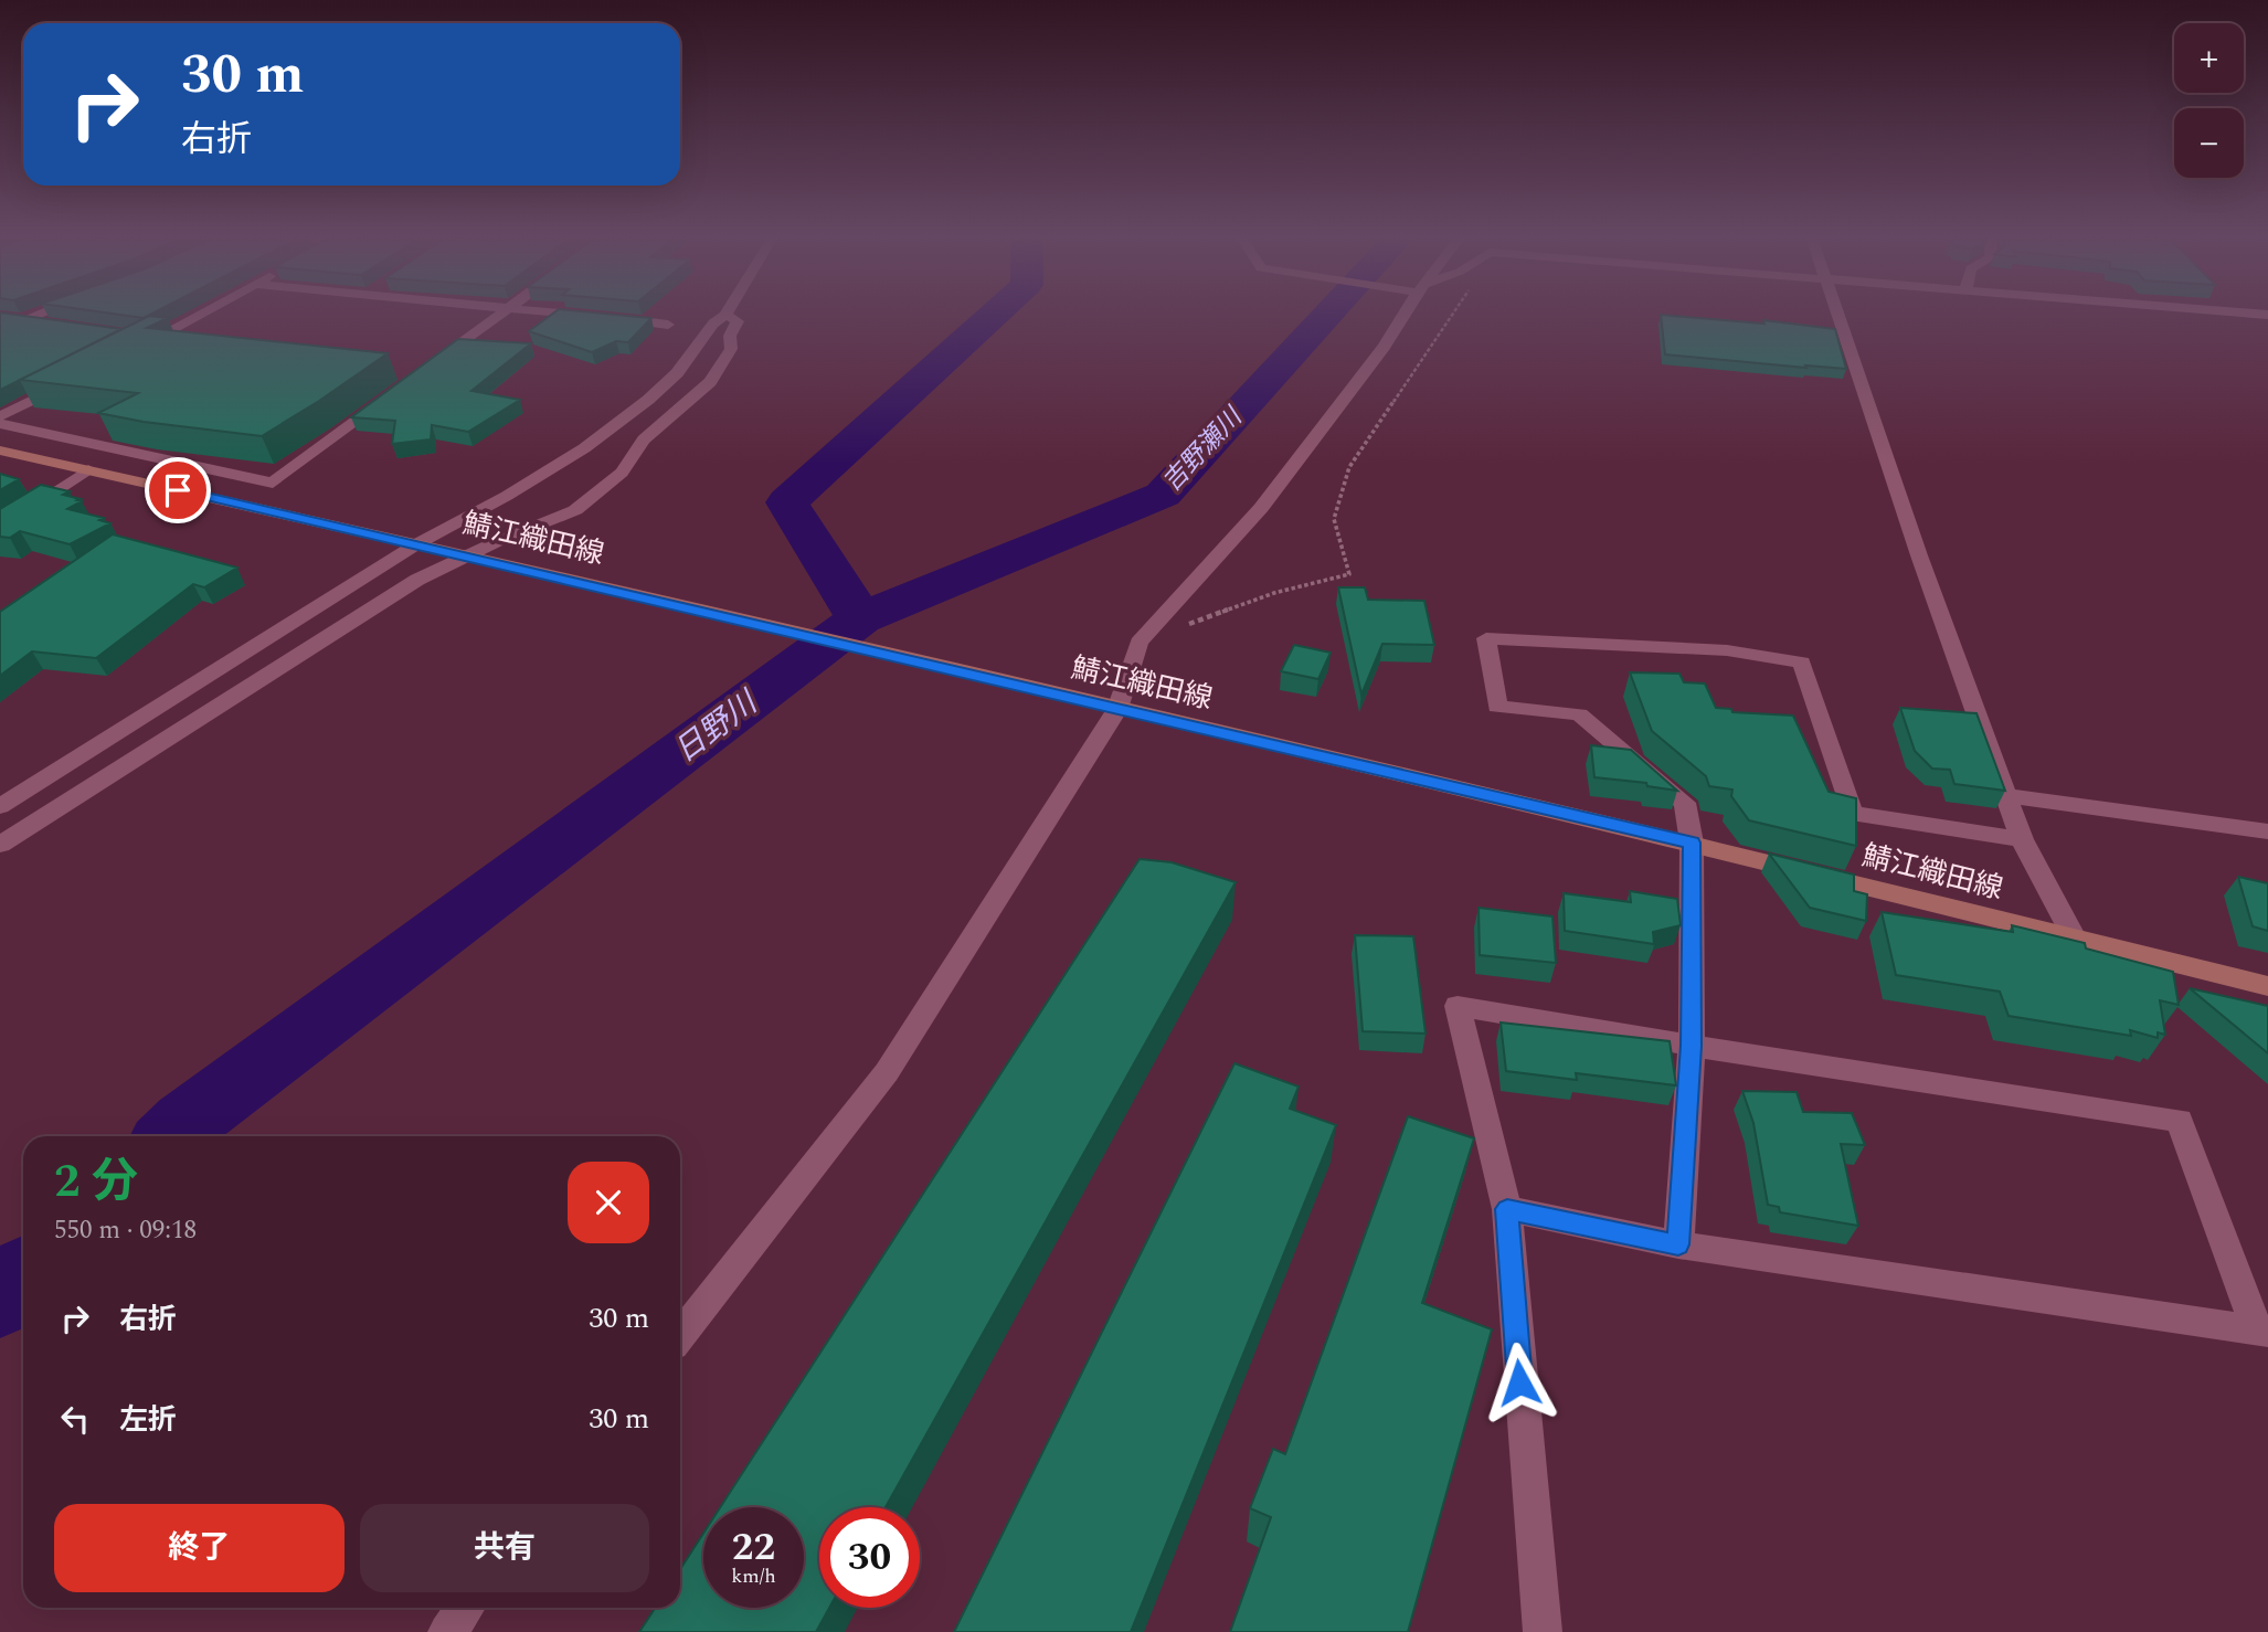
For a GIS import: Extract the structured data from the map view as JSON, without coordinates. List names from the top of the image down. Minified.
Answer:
{"streets":{"main road":["鯖江織田線"]},"water":["吉野瀬川","日野川"],"page":{"map_buttons":["+","−"],"turn":["30 m","右折"],"heading":["2 分","550 m · 09:18"],"list":[{"name":"右折","value":"30 m"},{"name":"左折","value":"30 m"}],"buttons":["終了","共有"],"speed":"22 km/h","limit":"30"}}
